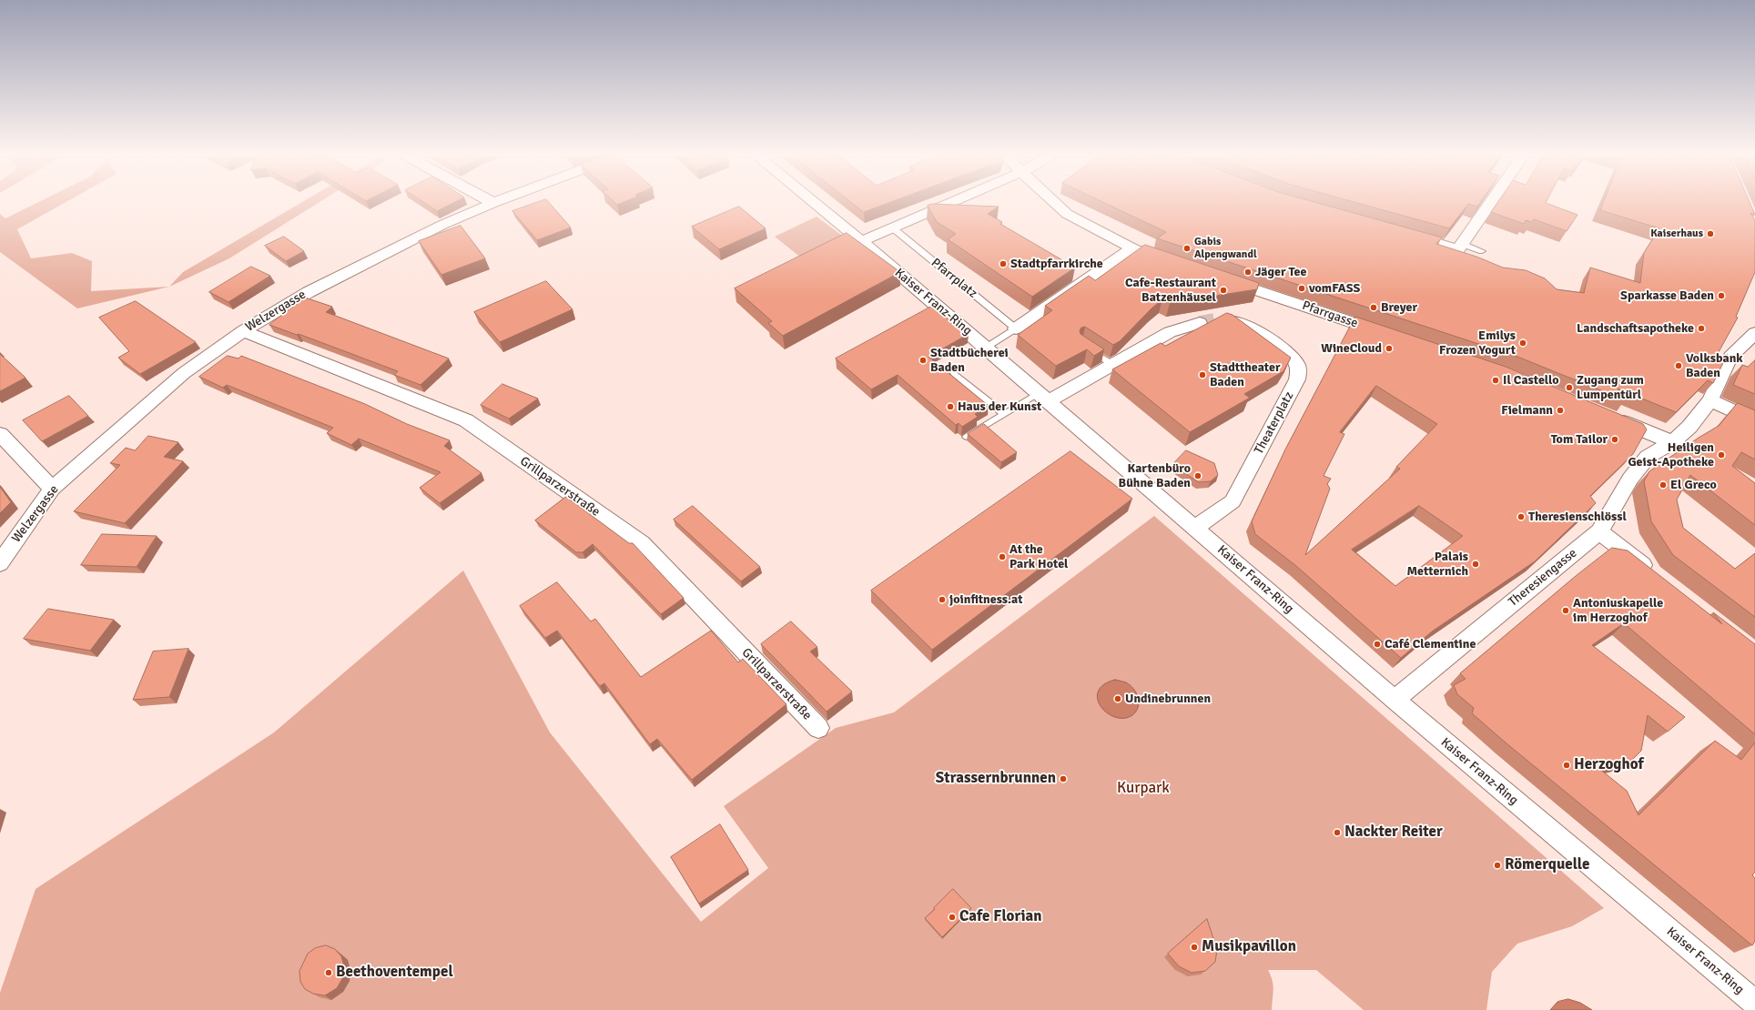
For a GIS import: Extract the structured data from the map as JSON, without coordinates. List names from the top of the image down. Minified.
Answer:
{"streets":{"street":["Kaiser Franz-Ring","Welzergasse","Pfarrgasse","Theaterplatz","Grillparzerstraße","Theresiengasse"],"lane":["Pfarrplatz"]},"crossings":[["Kaiser Franz-Ring","Theaterplatz"],["Kaiser Franz-Ring","Theresiengasse"],["Welzergasse","Grillparzerstraße"]],"parks":["Kurpark"],"places":["Kaiserhaus","Gabis Alpengwandl","Stadtpfarrkirche","Jäger Tee","vomFASS","Cafe-Restaurant Batzenhäusel","Sparkasse Baden","Breyer","Landschaftsapotheke","Emilys Frozen Yogurt","WineCloud","Stadtbücherei Baden","Volksbank Baden","Stadttheater Baden","Il Castello","Zugang zum Lumpentürl","Haus der Kunst","Fielmann","Tom Tailor","Heiligen Geist-Apotheke","Kartenbüro Bühne Baden","El Greco","Theresienschlössl","At the Park Hotel","Palais Metternich","joinfitness.at","Antoniuskapelle im Herzoghof","Café Clementine","Undinebrunnen","Herzoghof","Strassernbrunnen","Nackter Reiter","Römerquelle","Cafe Florian","Musikpavillon","Beethoventempel"]}
